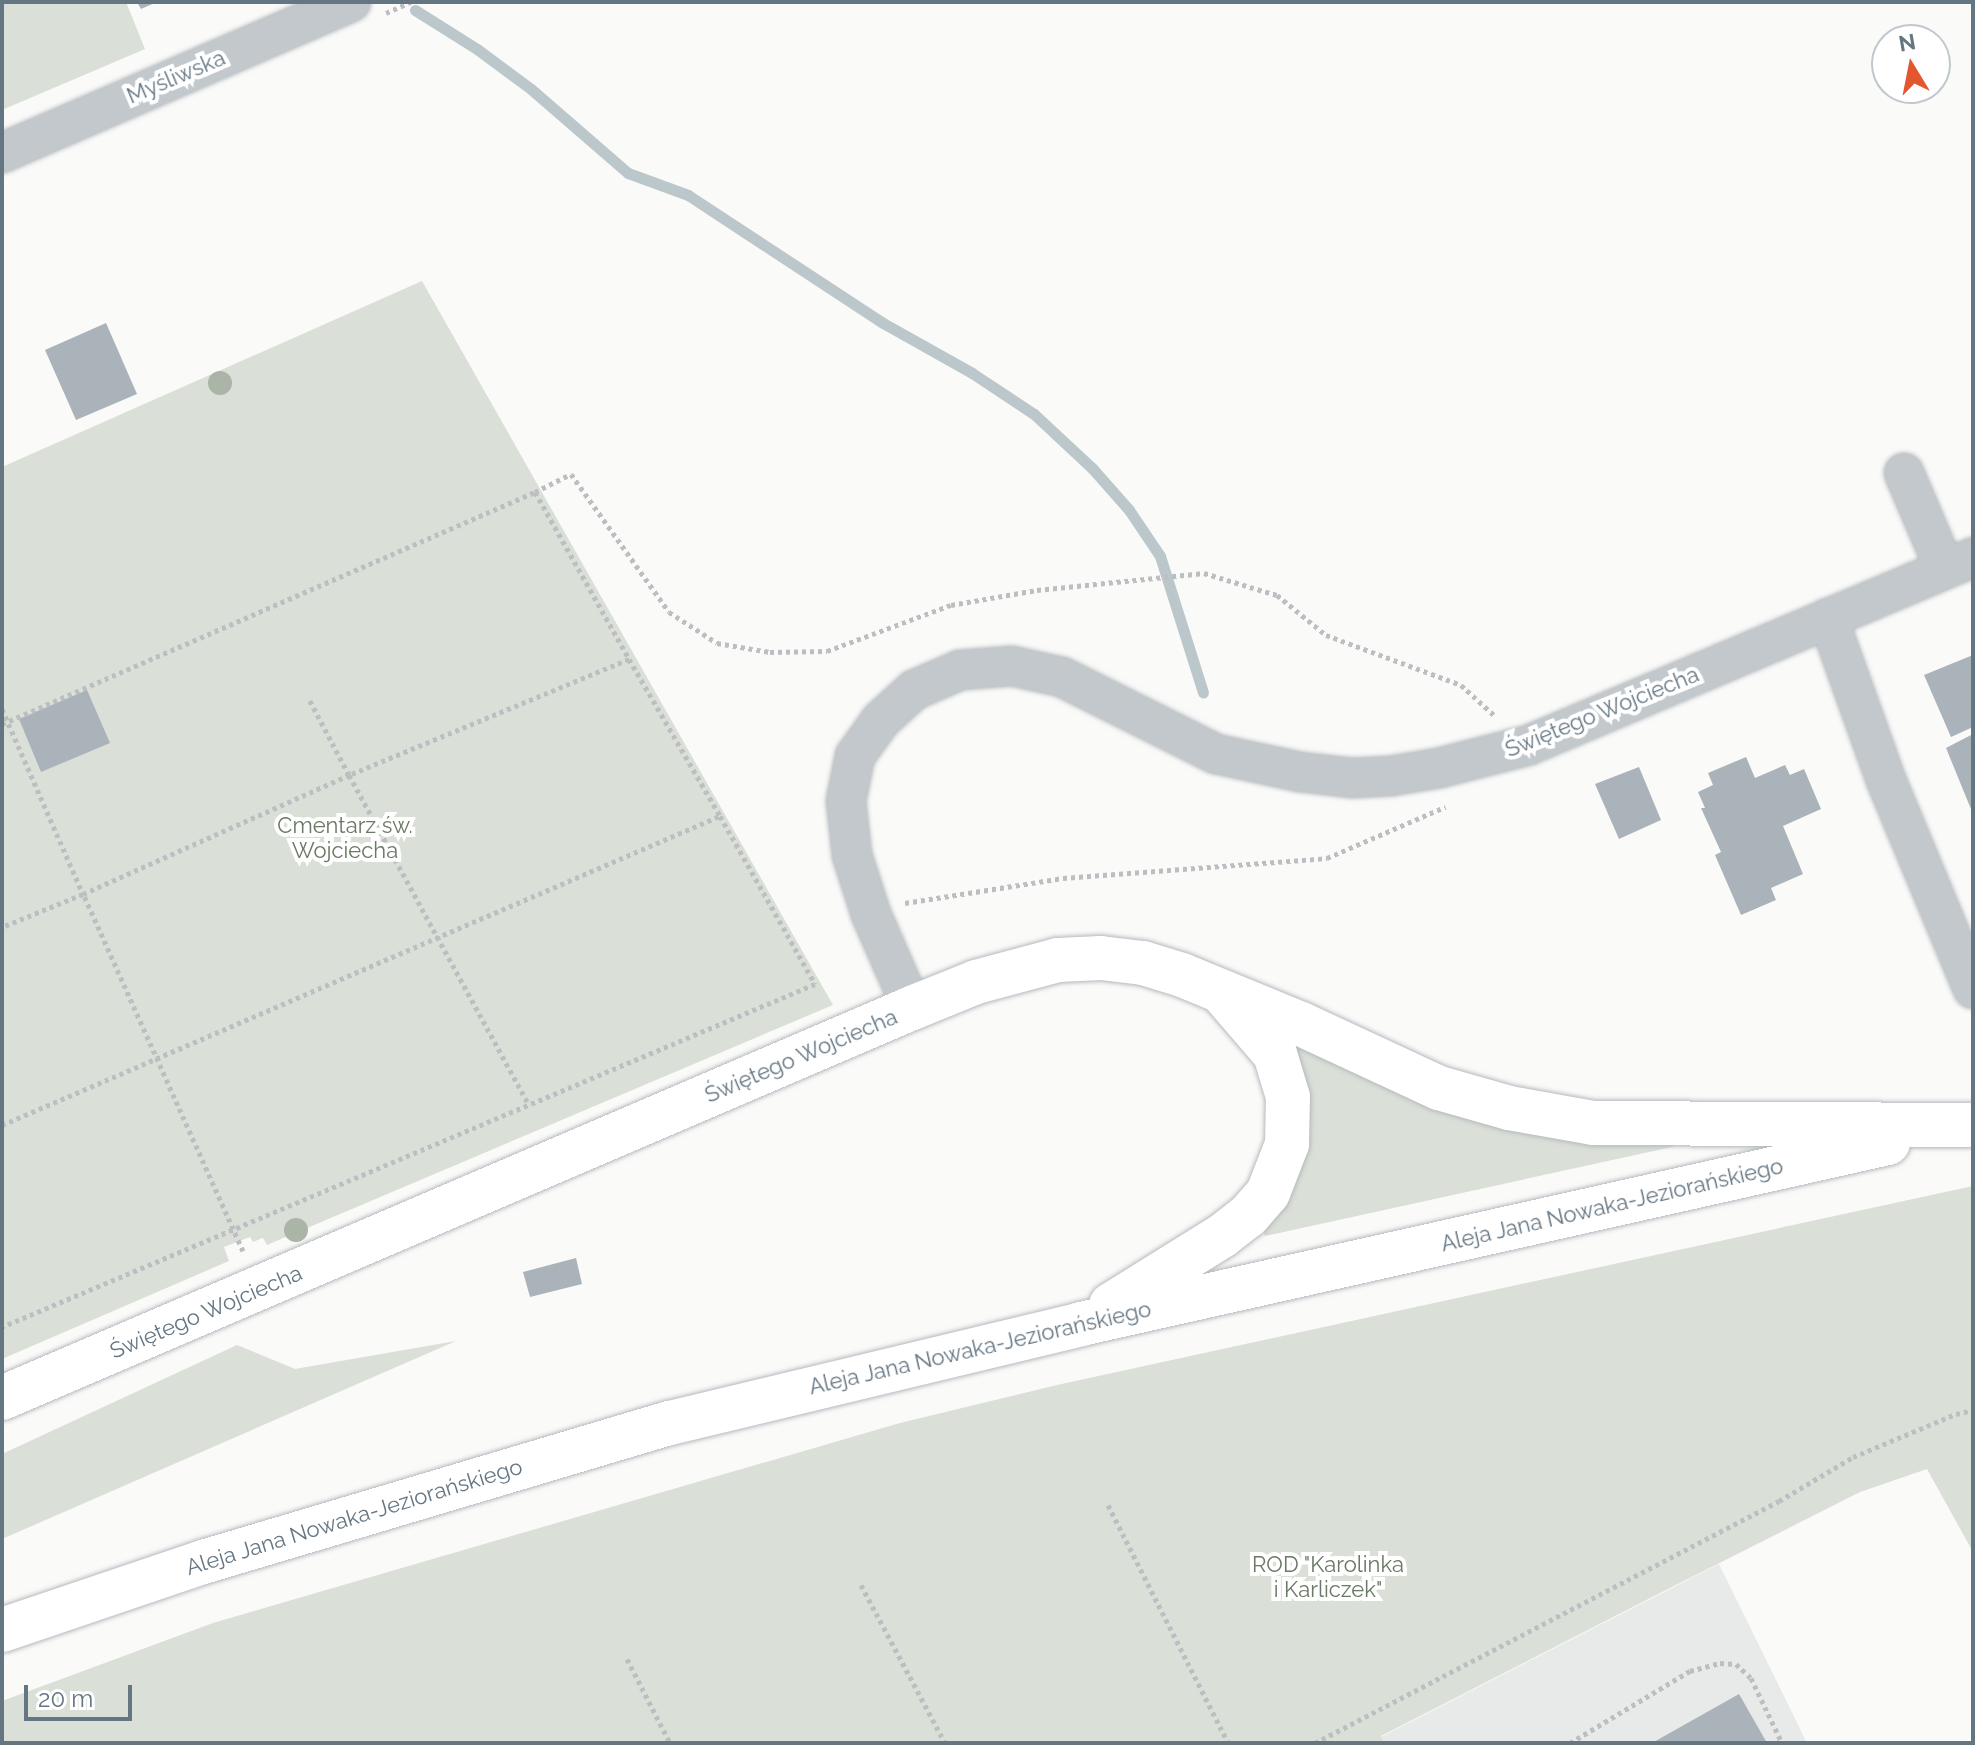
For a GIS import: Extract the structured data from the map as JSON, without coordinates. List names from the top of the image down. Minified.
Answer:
{"streets":{"main road":["Świętego Wojciecha","Aleja Jana Nowaka-Jeziorańskiego"],"street":["Myśliwska"]},"parks":["Cmentarz św. Wojciecha","ROD \"Karolinka i Karliczek\""],"scale_bar":"20 m","north":"top"}
